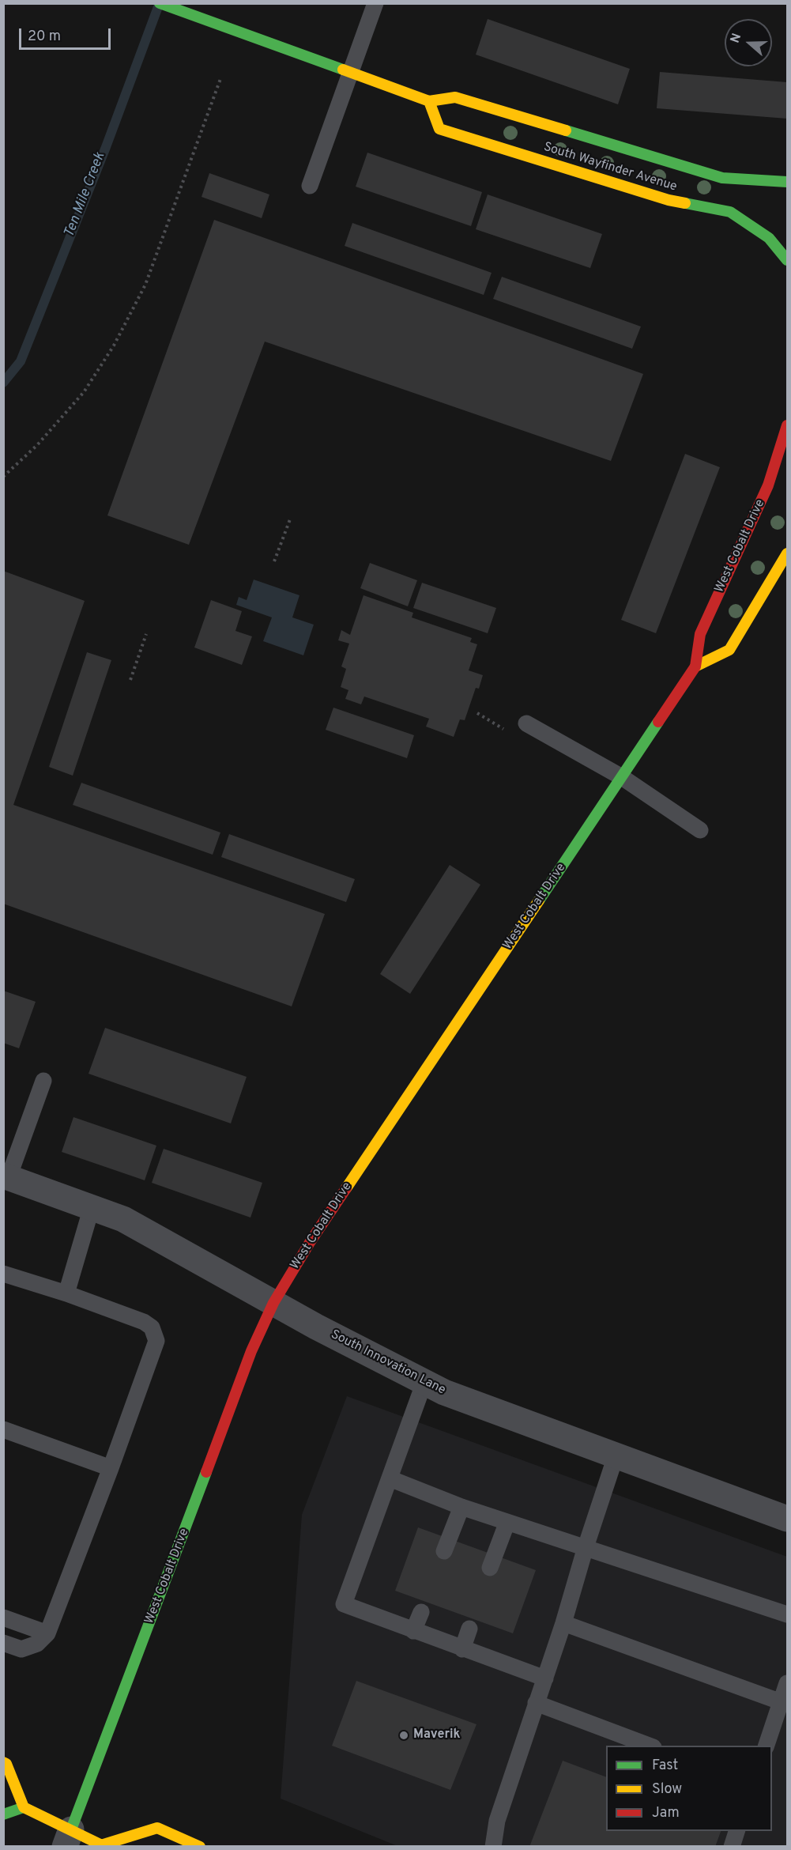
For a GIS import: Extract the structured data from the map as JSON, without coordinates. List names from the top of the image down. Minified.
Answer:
{"streets":{"street":["South Wayfinder Avenue","West Cobalt Drive","South Innovation Lane"]},"crossings":[["West Cobalt Drive","South Innovation Lane"]],"water":["Ten Mile Creek"],"places":["Maverik"],"legend":["Fast","Slow","Jam"],"scale_bar":"20 m","north":"left"}
